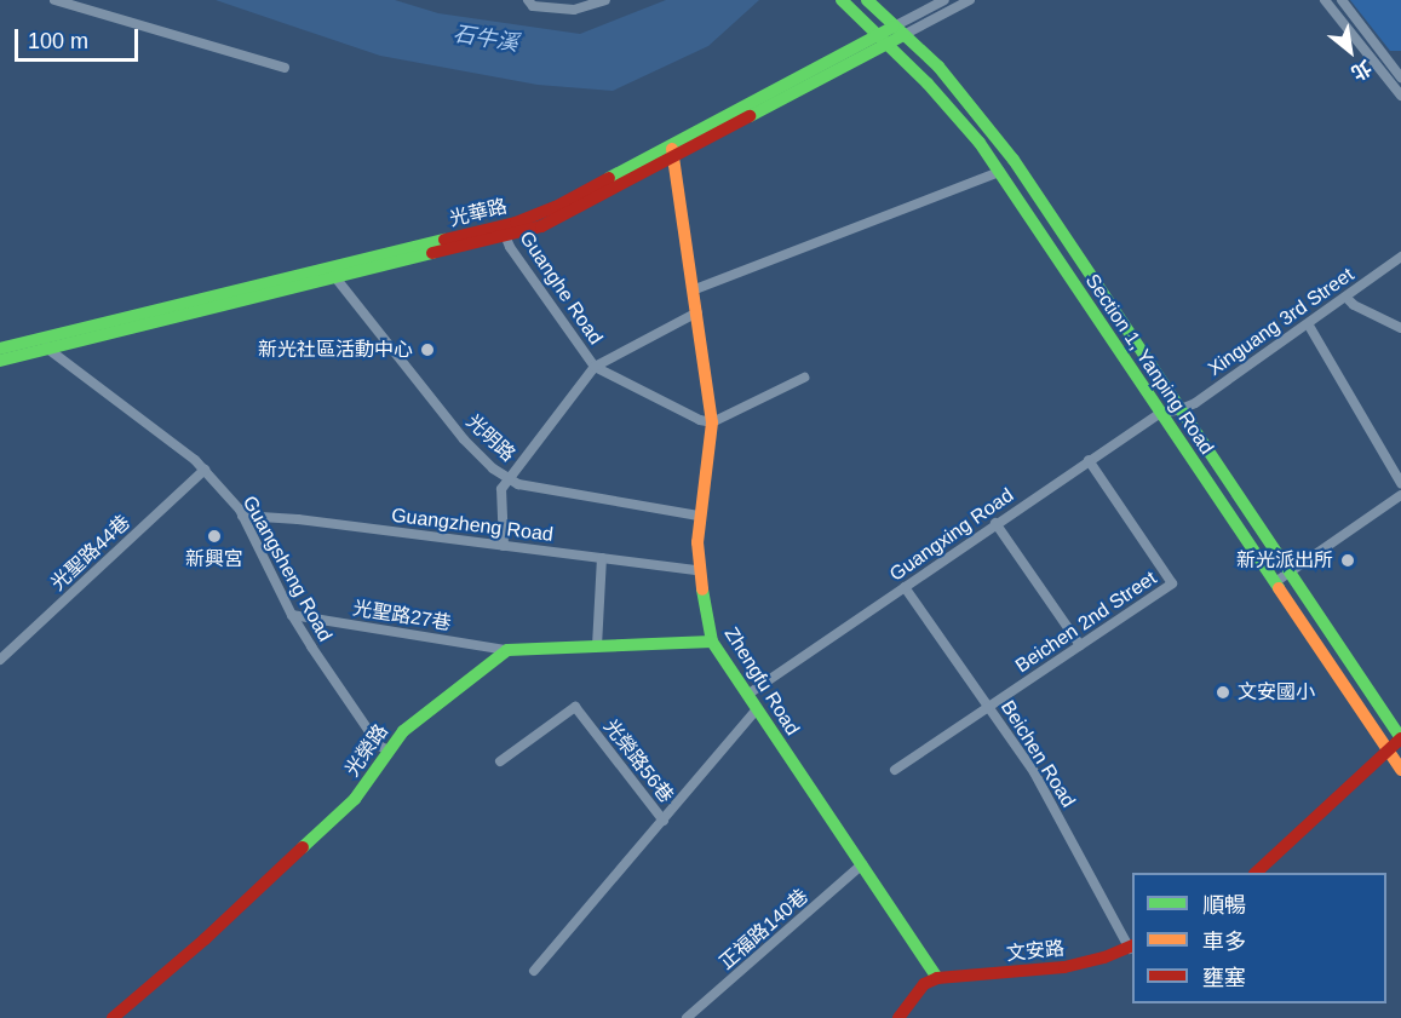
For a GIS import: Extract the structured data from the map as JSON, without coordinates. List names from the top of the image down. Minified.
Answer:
{"streets":{"main road":["光華路","Section 1, Yanping Road","Zhengfu Road","光榮路","文安路"],"street":["Guanghe Road","Xinguang 3rd Street","光明路","Guangzheng Road","Guangxing Road","光聖路44巷","Guangsheng Road","光聖路27巷","Beichen 2nd Street","Beichen Road","光榮路56巷","正福路140巷"]},"crossings":[["光華路","Guanghe Road"],["光華路","Section 1, Yanping Road"],["光華路","光明路"],["光華路","Guangsheng Road"],["光華路","Zhengfu Road"],["Guanghe Road","Zhengfu Road"],["Xinguang 3rd Street","Section 1, Yanping Road"],["Section 1, Yanping Road","Guangxing Road"],["光明路","Zhengfu Road"],["Guangzheng Road","Guangsheng Road"],["Guangzheng Road","Zhengfu Road"],["Guangxing Road","Beichen 2nd Street"],["Guangxing Road","Zhengfu Road"],["Guangxing Road","Beichen Road"],["光聖路44巷","Guangsheng Road"],["Guangsheng Road","光聖路27巷"],["Guangsheng Road","光榮路"],["光聖路27巷","光榮路"],["Beichen 2nd Street","Beichen Road"],["Zhengfu Road","正福路140巷"],["Zhengfu Road","文安路"],["Beichen Road","文安路"]],"water":["石牛溪"],"places":["新光社區活動中心","新興宮","新光派出所","文安國小"],"legend":["順暢","車多","壅塞"],"scale_bar":"100 m","north":"bottom right"}
